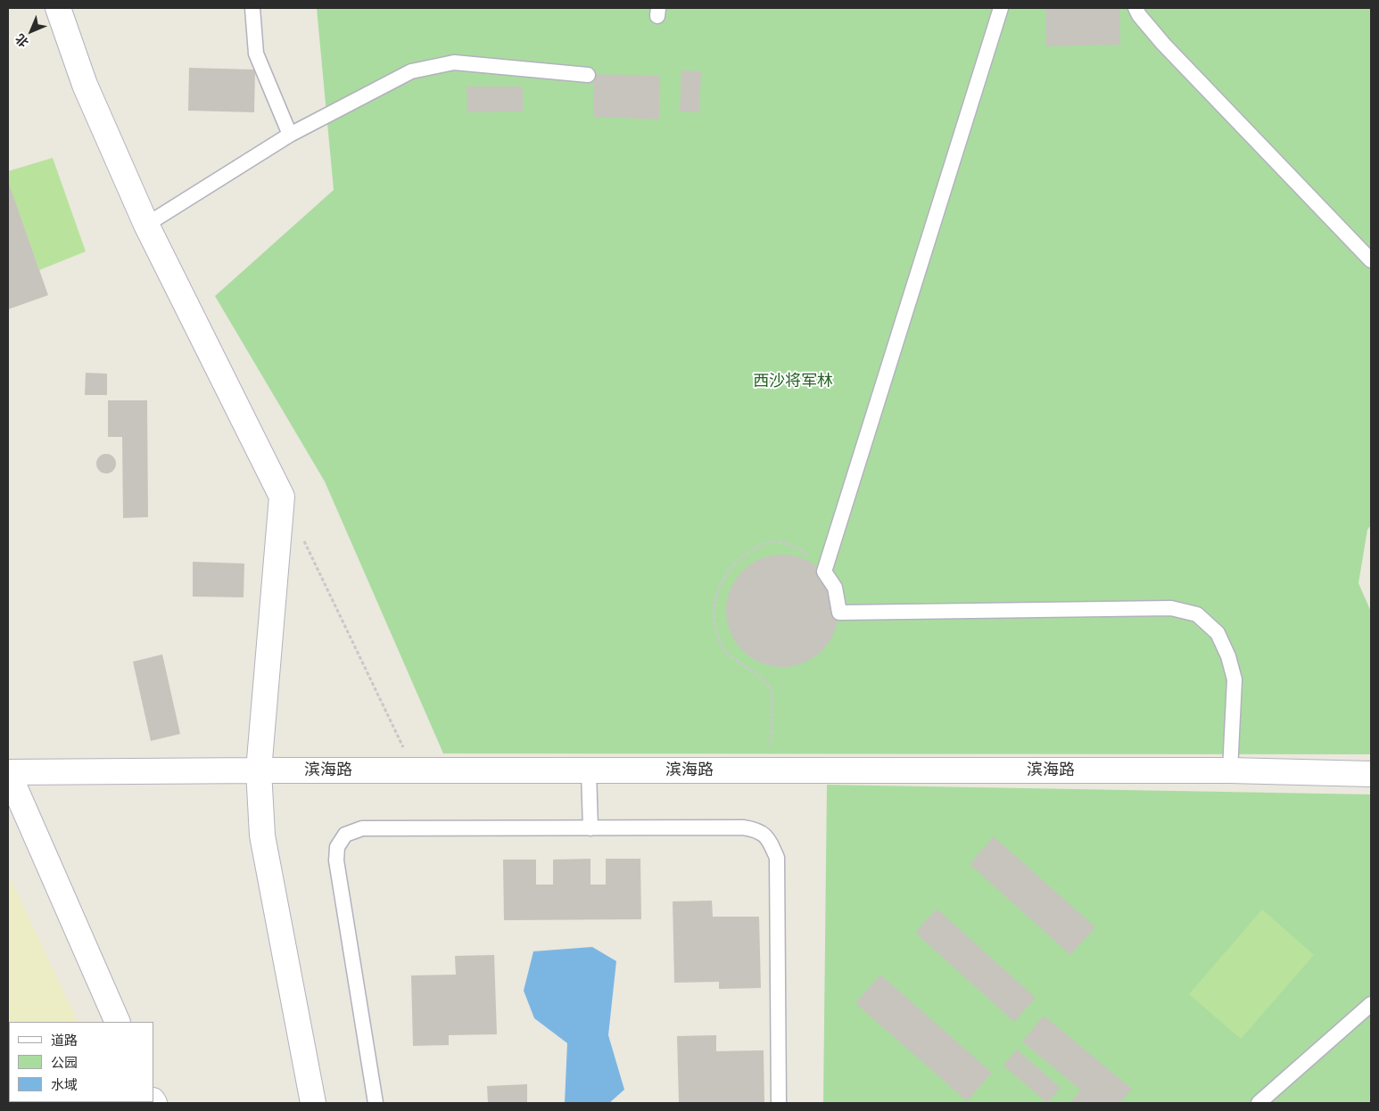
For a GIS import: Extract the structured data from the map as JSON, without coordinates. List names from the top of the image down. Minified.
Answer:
{"streets":{"street":["滨海路"]},"parks":["西沙将军林"],"legend":["道路","公园","水域"],"north":"bottom left"}
